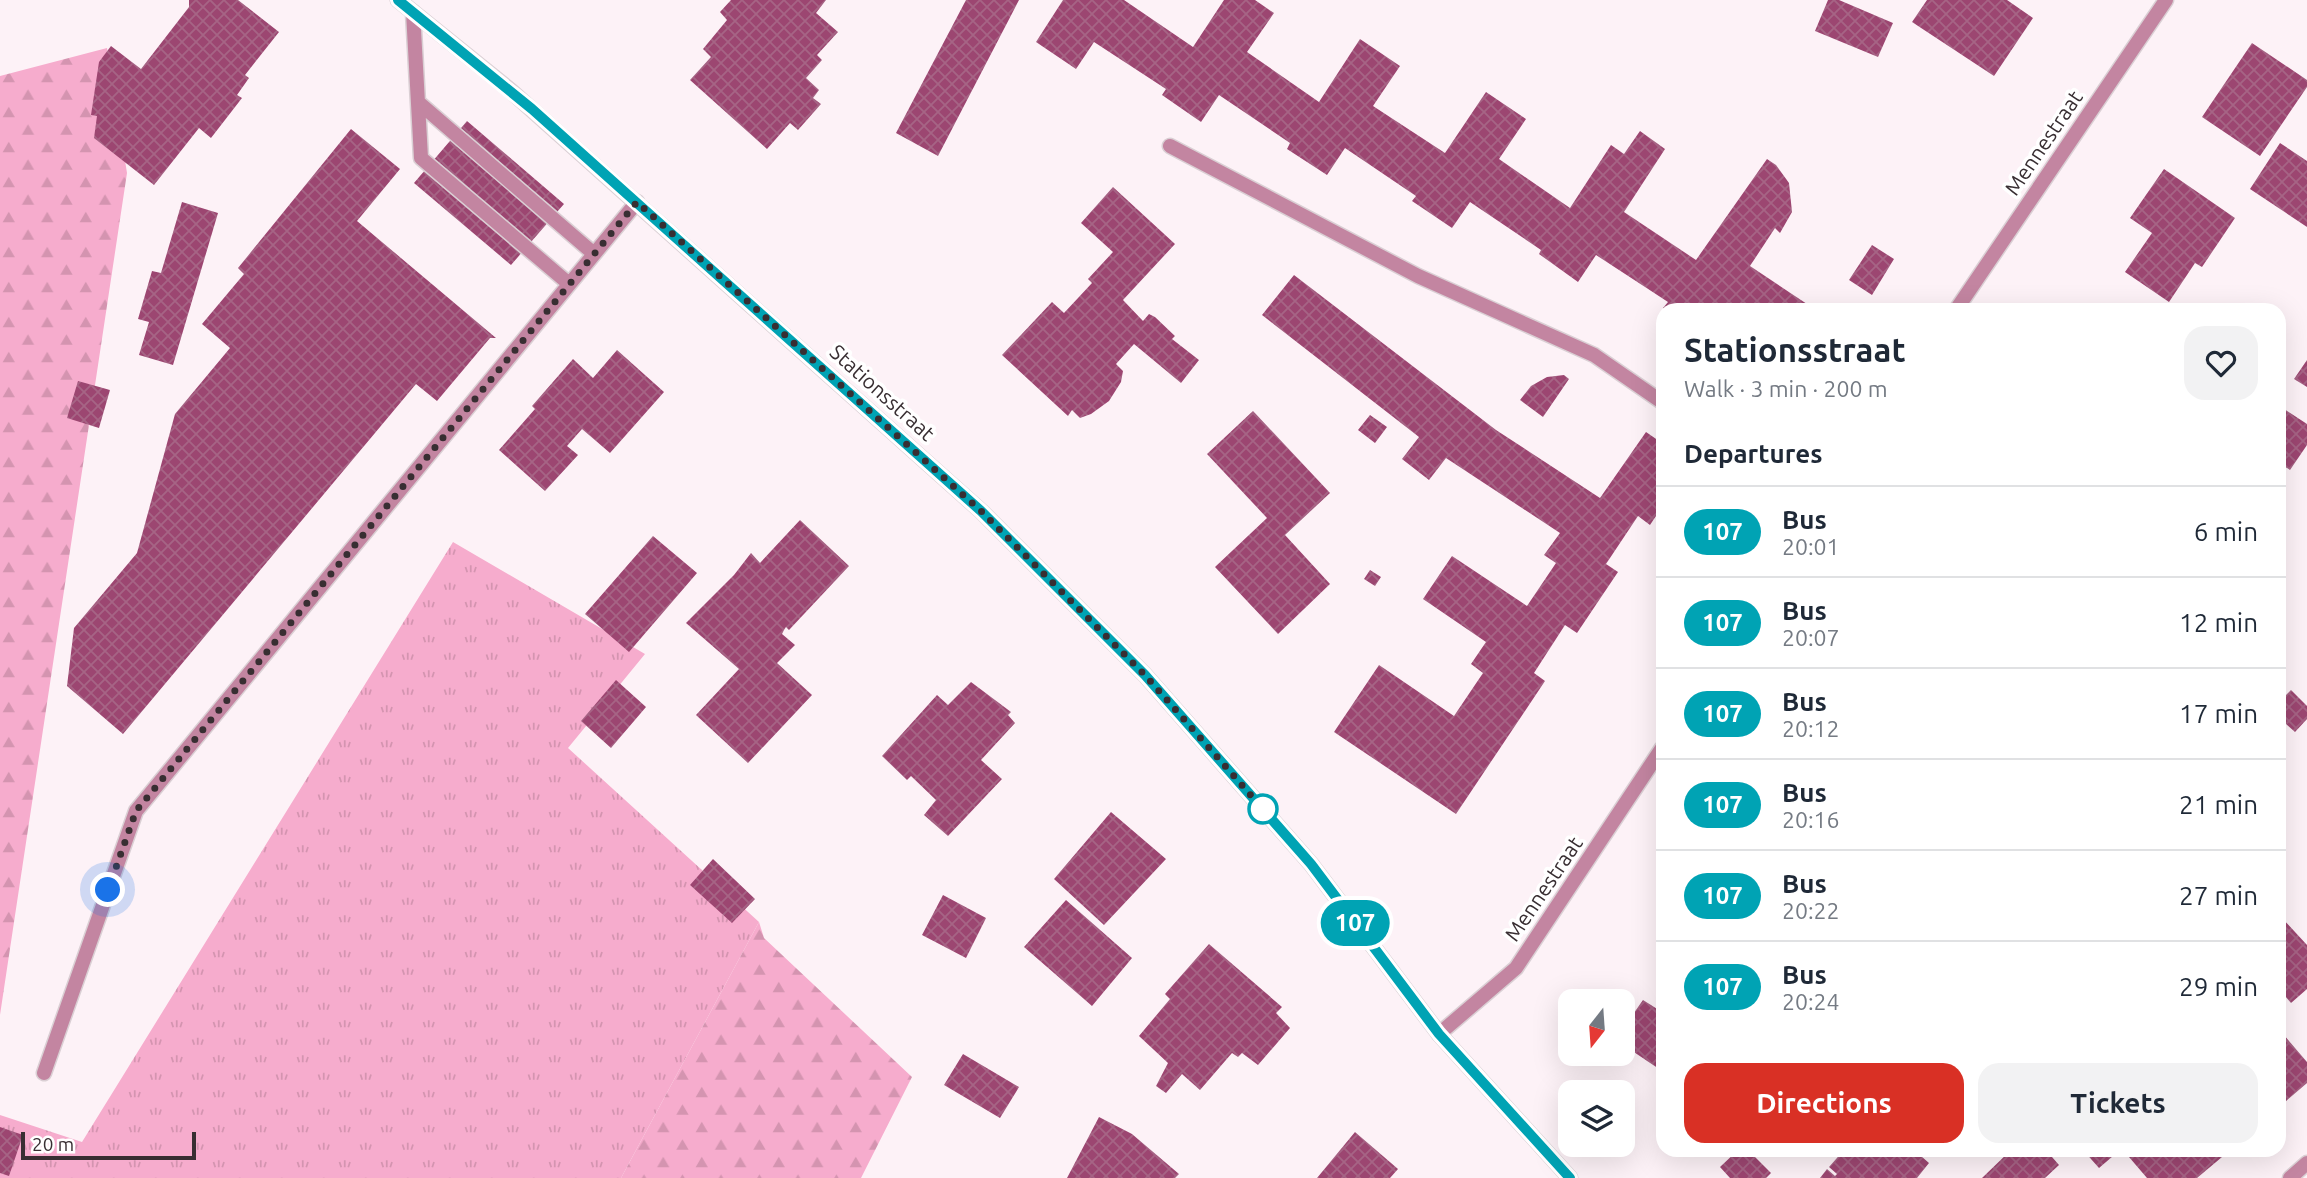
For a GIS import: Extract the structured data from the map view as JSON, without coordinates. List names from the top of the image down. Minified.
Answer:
{"streets":{"street":["Mennestraat","Stationsstraat"]},"crossings":[["Mennestraat","Stationsstraat"]],"lines":["bus line 107"],"scale_bar":"20 m","north":"bottom","page":{"on_map":"107","heading":[["Stationsstraat","Walk · 3 min · 200 m"],"Departures"],"list":[{"mark":"107","name":"Bus","note":"20:01","value":"6 min"},{"mark":"107","name":"Bus","note":"20:07","value":"12 min"},{"mark":"107","name":"Bus","note":"20:12","value":"17 min"},{"mark":"107","name":"Bus","note":"20:16","value":"21 min"},{"mark":"107","name":"Bus","note":"20:22","value":"27 min"},{"mark":"107","name":"Bus","note":"20:24","value":"29 min"}],"buttons":["Directions","Tickets"],"scale":"20 m"}}
